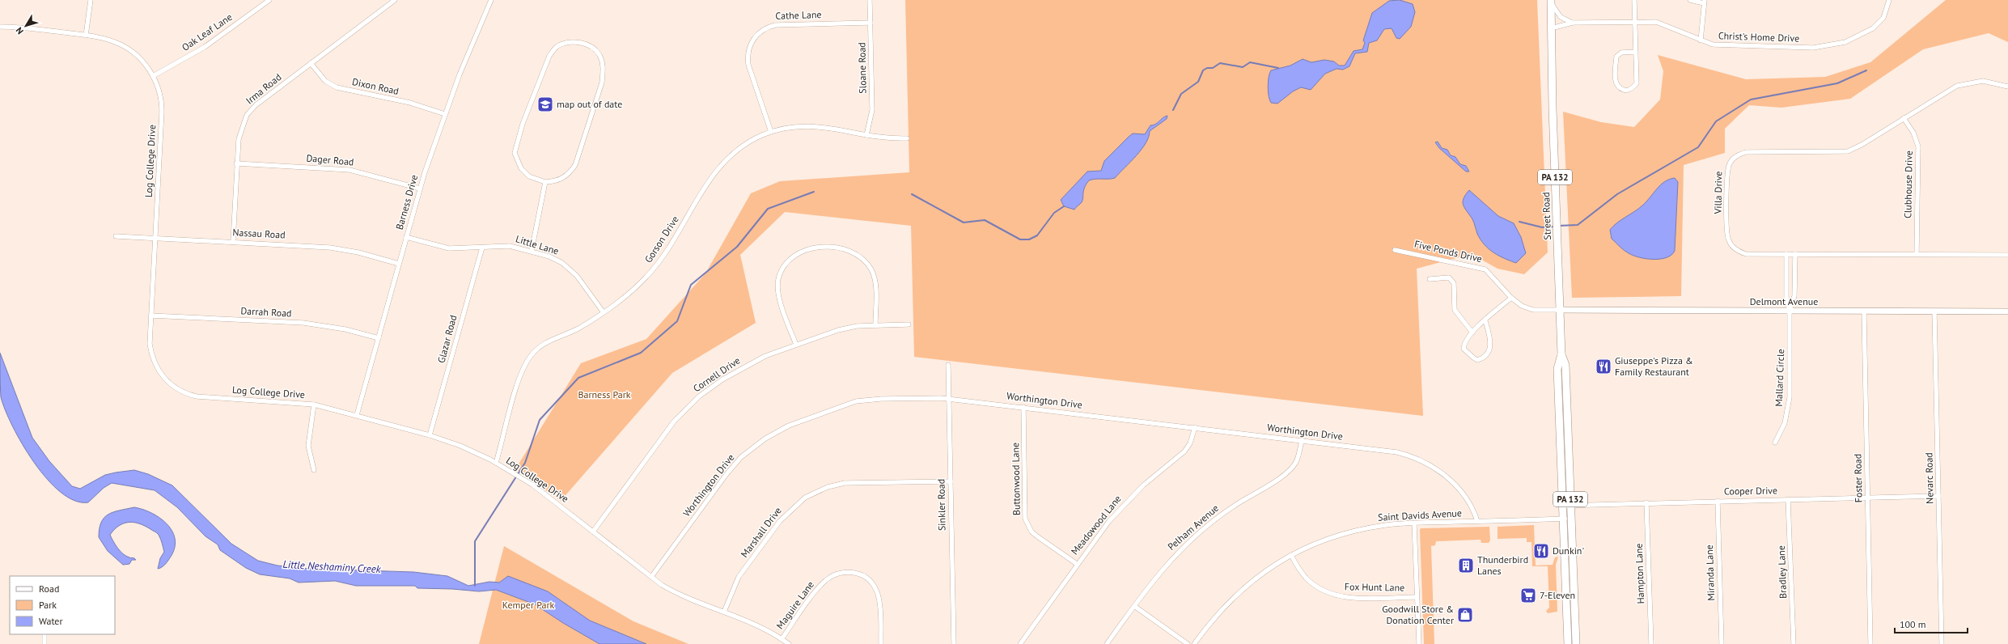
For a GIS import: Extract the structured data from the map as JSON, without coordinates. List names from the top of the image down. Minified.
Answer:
{"streets":{"main road":["PA 132","Street Road"],"street":["Cathe Lane","Oak Leaf Lane","Christ's Home Drive","Sloane Road","Dixon Road","Irma Road","Dager Road","Log College Drive","Clubhouse Drive","Villa Drive","Barness Drive","Nassau Road","Gorson Drive","Little Lane","Five Ponds Drive","Delmont Avenue","Darrah Road","Glazar Road","Cornell Drive","Mallard Circle","Worthington Drive","Foster Road","Nevarc Road","Buttonwood Lane","Cooper Drive","Sinkler Road","Saint Davids Avenue","Meadowood Lane","Pelham Avenue","Marshall Drive","Bradley Lane","Miranda Lane","Hampton Lane","Fox Hunt Lane","Maguire Lane"]},"crossings":[["Cathe Lane","Sloane Road"],["Cathe Lane","Gorson Drive"],["Oak Leaf Lane","Log College Drive"],["Christ's Home Drive","Street Road"],["Sloane Road","Gorson Drive"],["Dixon Road","Irma Road"],["Dixon Road","Barness Drive"],["Irma Road","Dager Road"],["Irma Road","Nassau Road"],["Dager Road","Barness Drive"],["Log College Drive","Barness Drive"],["Log College Drive","Nassau Road"],["Log College Drive","Gorson Drive"],["Log College Drive","Darrah Road"],["Log College Drive","Glazar Road"],["Log College Drive","Cornell Drive"],["Log College Drive","Worthington Drive"],["Log College Drive","Marshall Drive"],["Log College Drive","Maguire Lane"],["Clubhouse Drive","Villa Drive"],["Barness Drive","Nassau Road"],["Barness Drive","Little Lane"],["Barness Drive","Darrah Road"],["Street Road","Five Ponds Drive"],["Street Road","Delmont Avenue"],["Street Road","Cooper Drive"],["Street Road","Saint Davids Avenue"],["Gorson Drive","Little Lane"],["Little Lane","Glazar Road"],["Five Ponds Drive","Delmont Avenue"],["Delmont Avenue","Mallard Circle"],["Delmont Avenue","Foster Road"],["Delmont Avenue","Nevarc Road"],["Worthington Drive","Buttonwood Lane"],["Worthington Drive","Sinkler Road"],["Worthington Drive","Saint Davids Avenue"],["Worthington Drive","Meadowood Lane"],["Worthington Drive","Pelham Avenue"],["Foster Road","Cooper Drive"],["Nevarc Road","Cooper Drive"],["Buttonwood Lane","Meadowood Lane"],["Cooper Drive","Bradley Lane"],["Cooper Drive","Miranda Lane"],["Cooper Drive","Hampton Lane"],["Sinkler Road","Marshall Drive"],["Saint Davids Avenue","Fox Hunt Lane"]],"water":["Little Neshaminy Creek"],"parks":["Barness Park","Kemper Park"],"places":{"school or university":["map out of date"],"restaurant":["Giuseppe's Pizza & Family Restaurant","Dunkin'"],"building":["Thunderbird Lanes"],"supermarket":["7-Eleven"],"shop":["Goodwill Store & Donation Center"]},"legend":["Road","Park","Water"],"scale_bar":"100 m","north":"bottom left"}
